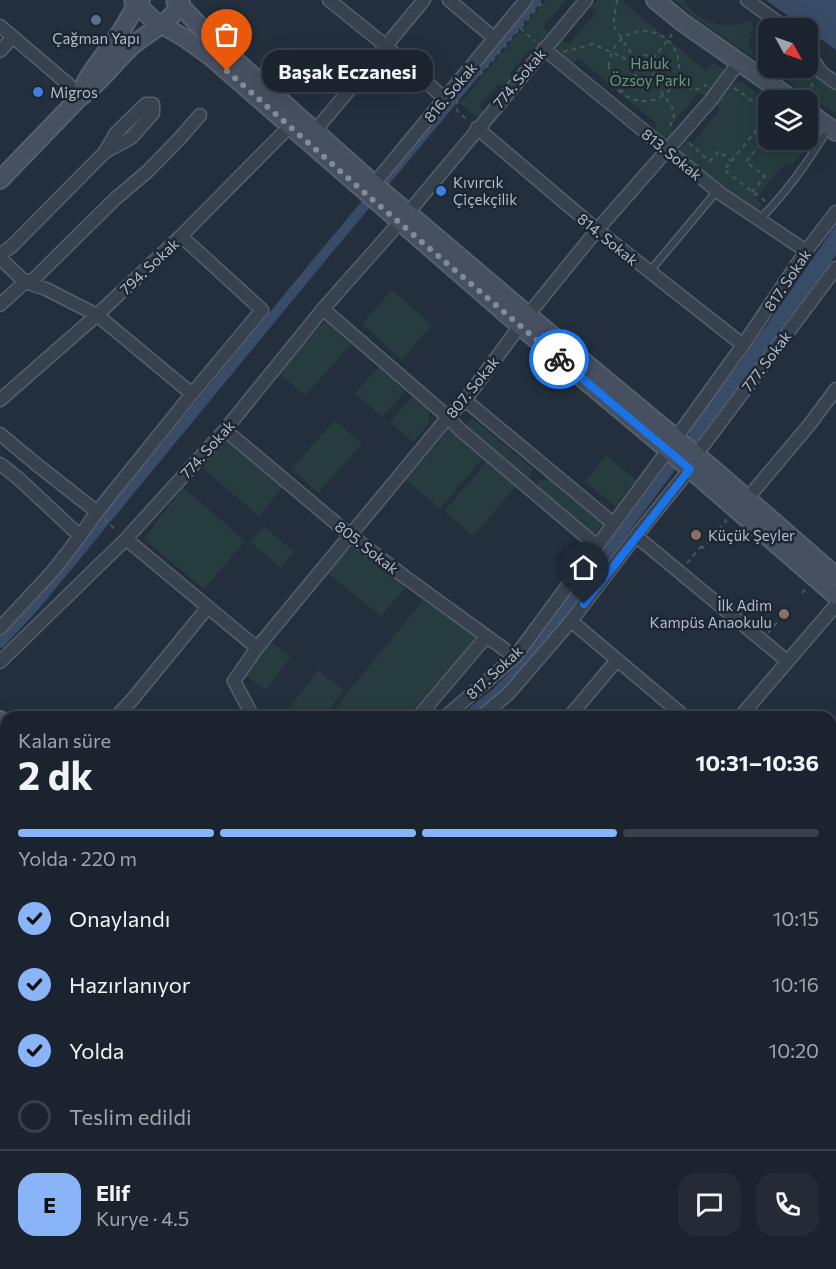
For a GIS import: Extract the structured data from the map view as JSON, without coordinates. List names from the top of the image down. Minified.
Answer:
{"streets":{"street":["774. Sokak","816. Sokak","813. Sokak","814. Sokak","794. Sokak","817. Sokak","777. Sokak","807. Sokak","805. Sokak"]},"crossings":[["774. Sokak","813. Sokak"],["774. Sokak","814. Sokak"],["774. Sokak","805. Sokak"],["813. Sokak","817. Sokak"],["813. Sokak","807. Sokak"],["814. Sokak","817. Sokak"],["814. Sokak","807. Sokak"],["817. Sokak","805. Sokak"],["807. Sokak","805. Sokak"]],"parks":["Haluk Özsoy Parkı"],"places":["Çağman Yapı","Başak Eczanesi","Migros","Kıvırcık Çiçekçilik","Küçük Şeyler","İlk Adim Kampüs Anaokulu"],"north":"bottom right","page":{"bubble":"Başak Eczanesi","heading":["2 dk","Kalan süre","10:31–10:36"],"panel":["Elif","Kurye · 4.5"],"bar":"Yolda · 220 m","list":[["Onaylandı","10:15"],["Hazırlanıyor","10:16"],["Yolda","10:20"],"Teslim edildi"],"round":"E"}}
